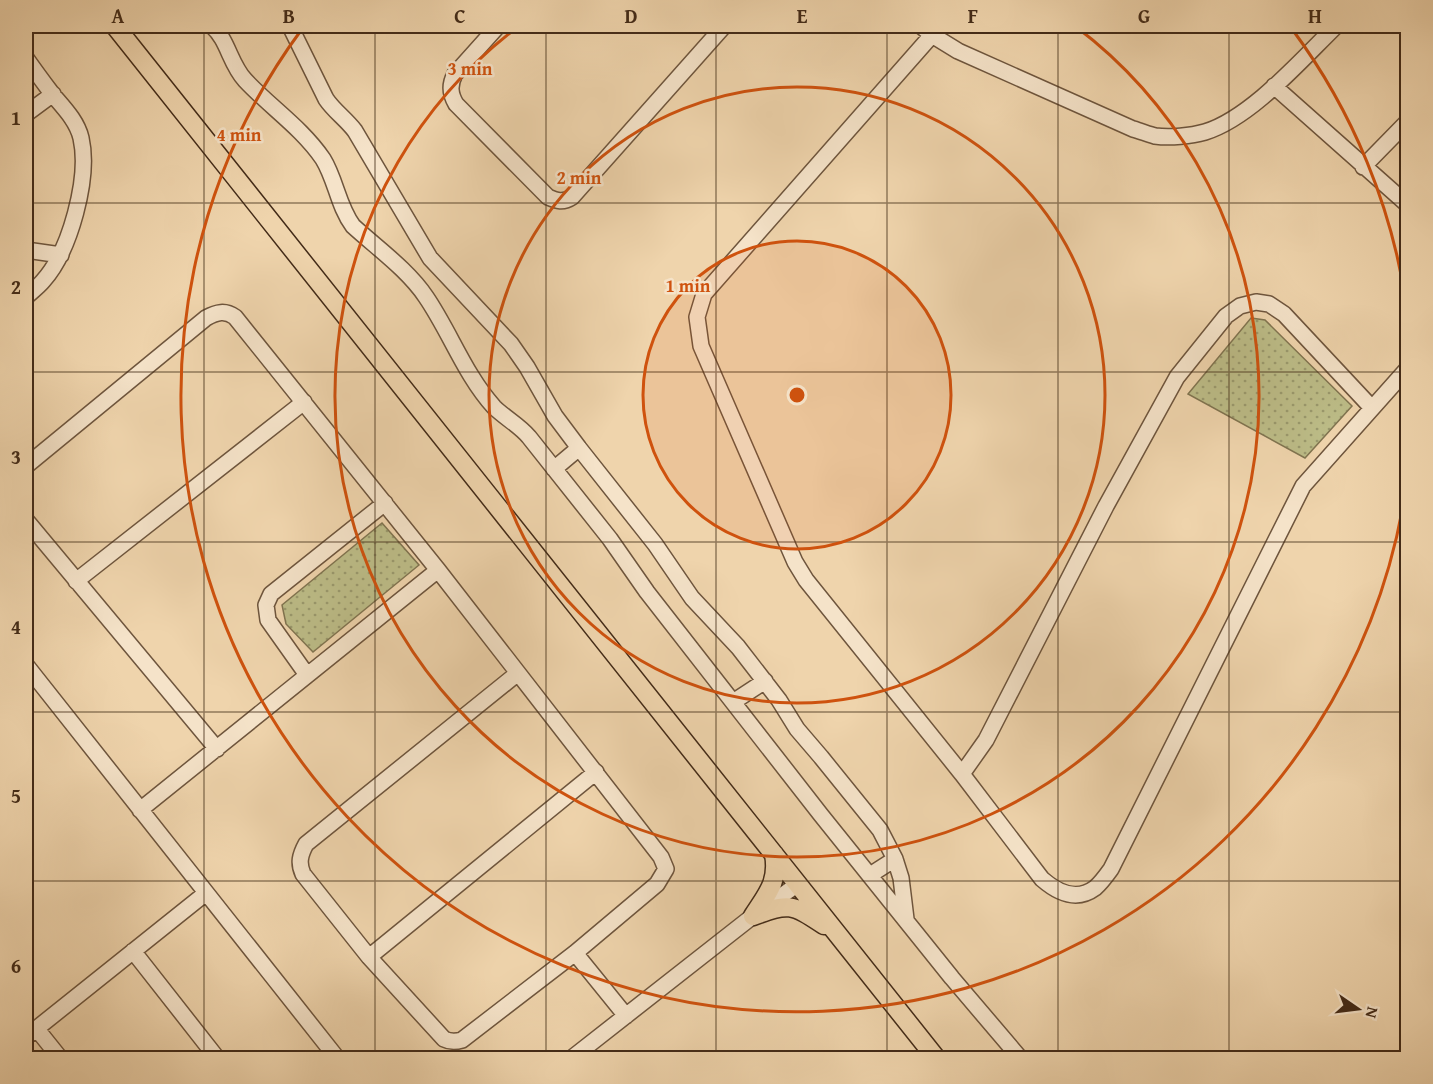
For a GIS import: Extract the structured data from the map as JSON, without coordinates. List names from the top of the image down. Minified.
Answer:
{"north":"right","grid":{"columns":["A","B","C","D","E","F","G","H"],"rows":["1","2","3","4","5","6"]},"rings":["3 min","4 min","2 min","1 min"]}
